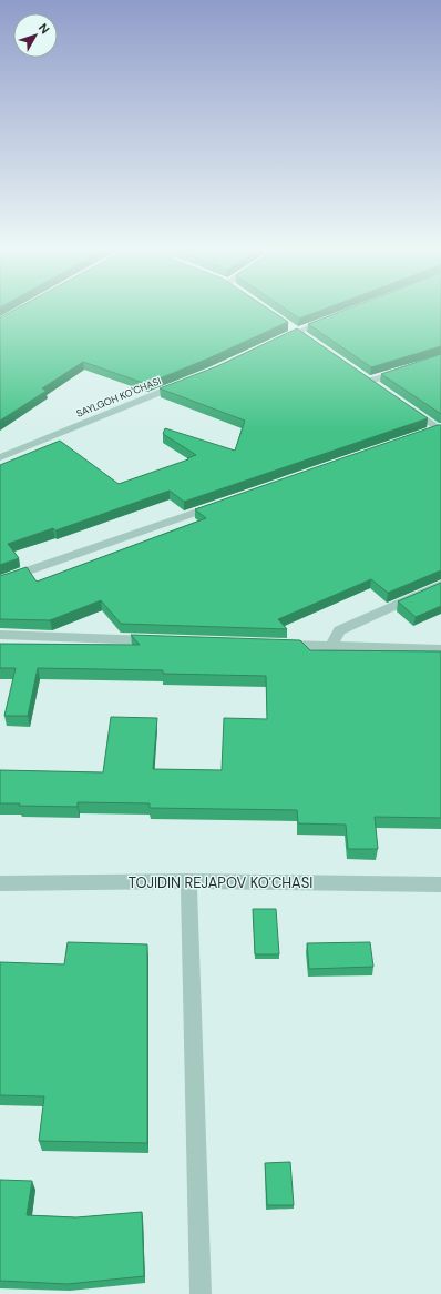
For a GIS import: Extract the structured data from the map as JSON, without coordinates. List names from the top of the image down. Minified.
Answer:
{"streets":{"street":["SAYLGOH KO'CHASI","TOJIDIN REJAPOV KO'CHASI"]},"north":"top right"}
